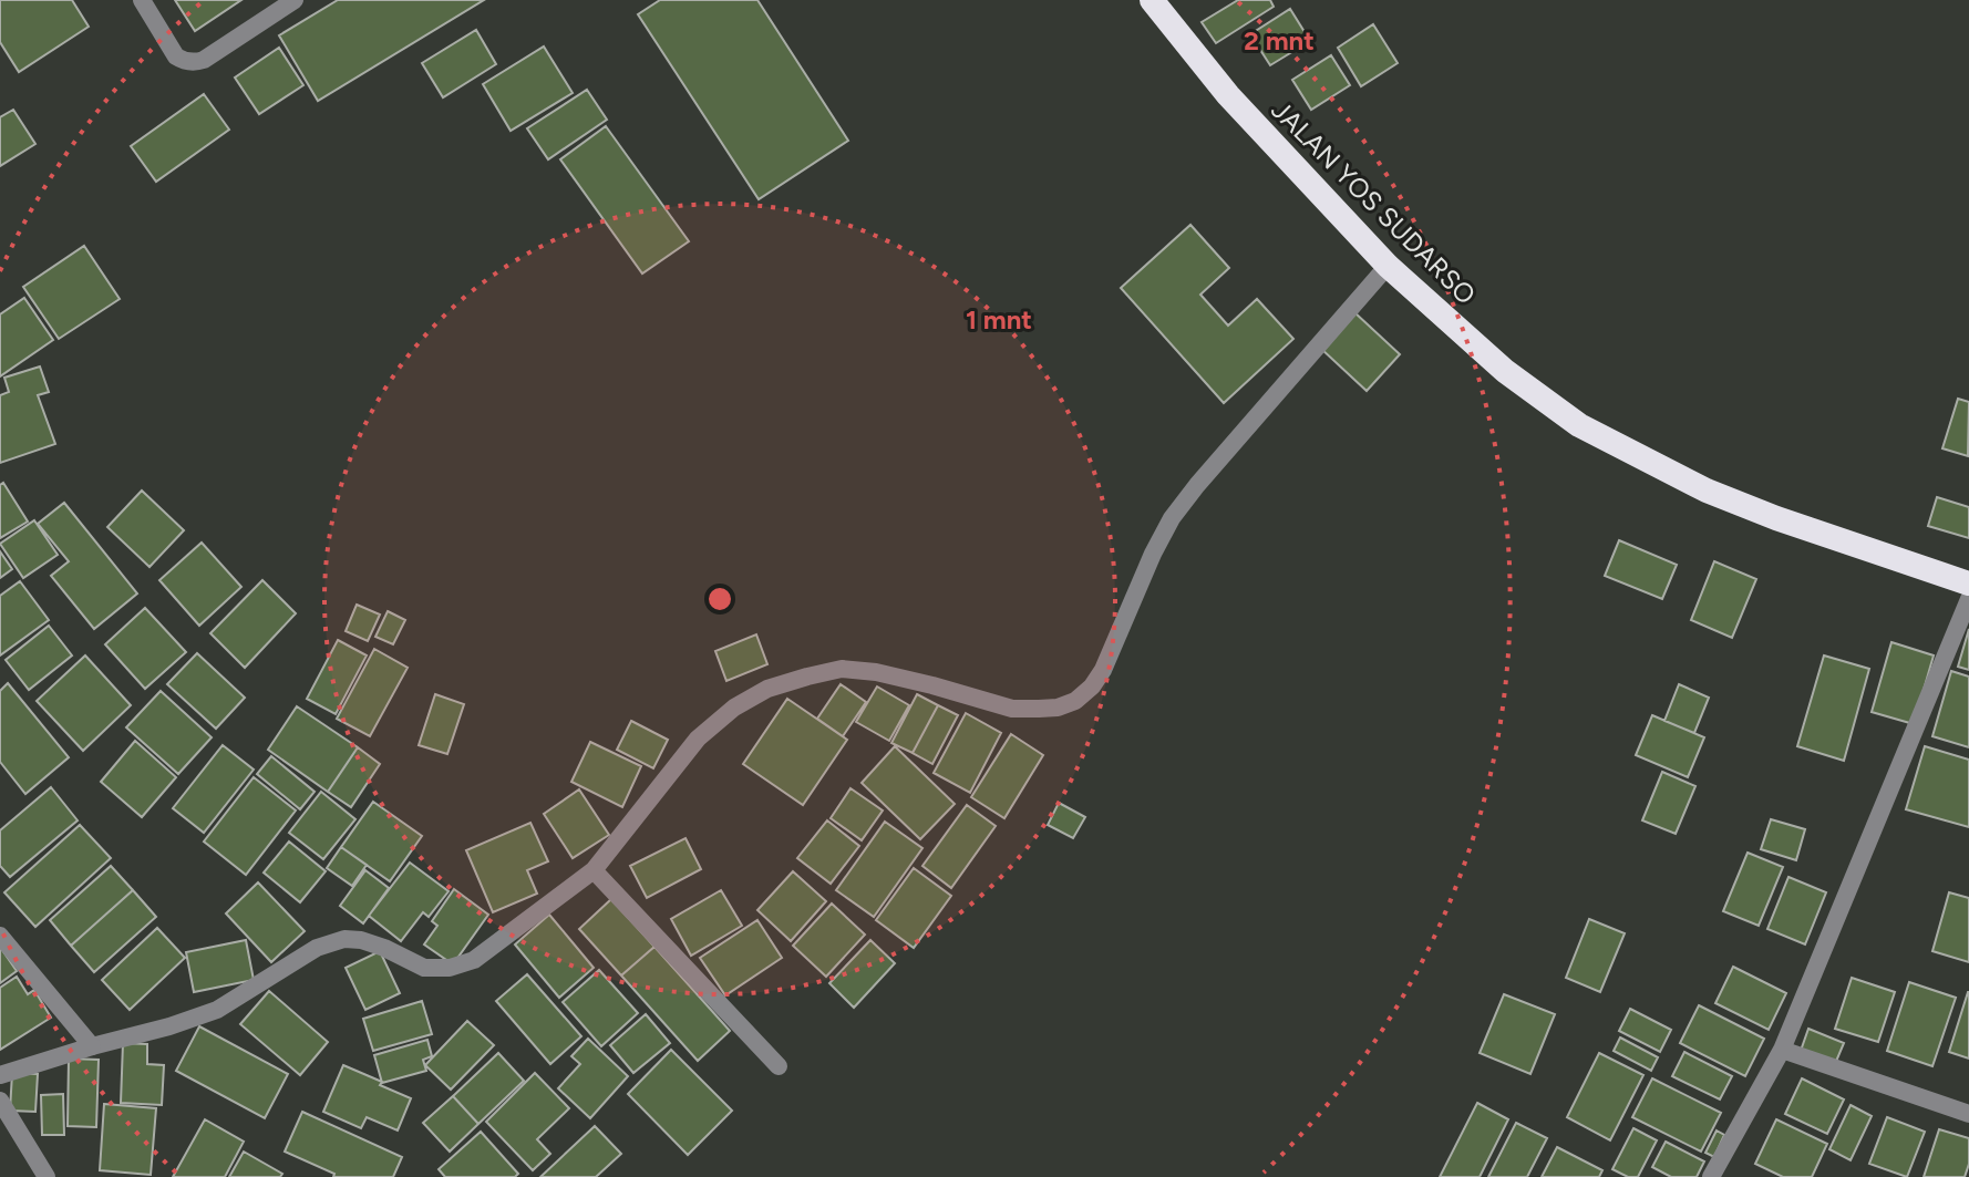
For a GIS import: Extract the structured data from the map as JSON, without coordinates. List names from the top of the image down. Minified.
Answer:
{"streets":{"highway":["JALAN YOS SUDARSO"]},"rings":["2 mnt","1 mnt"]}
